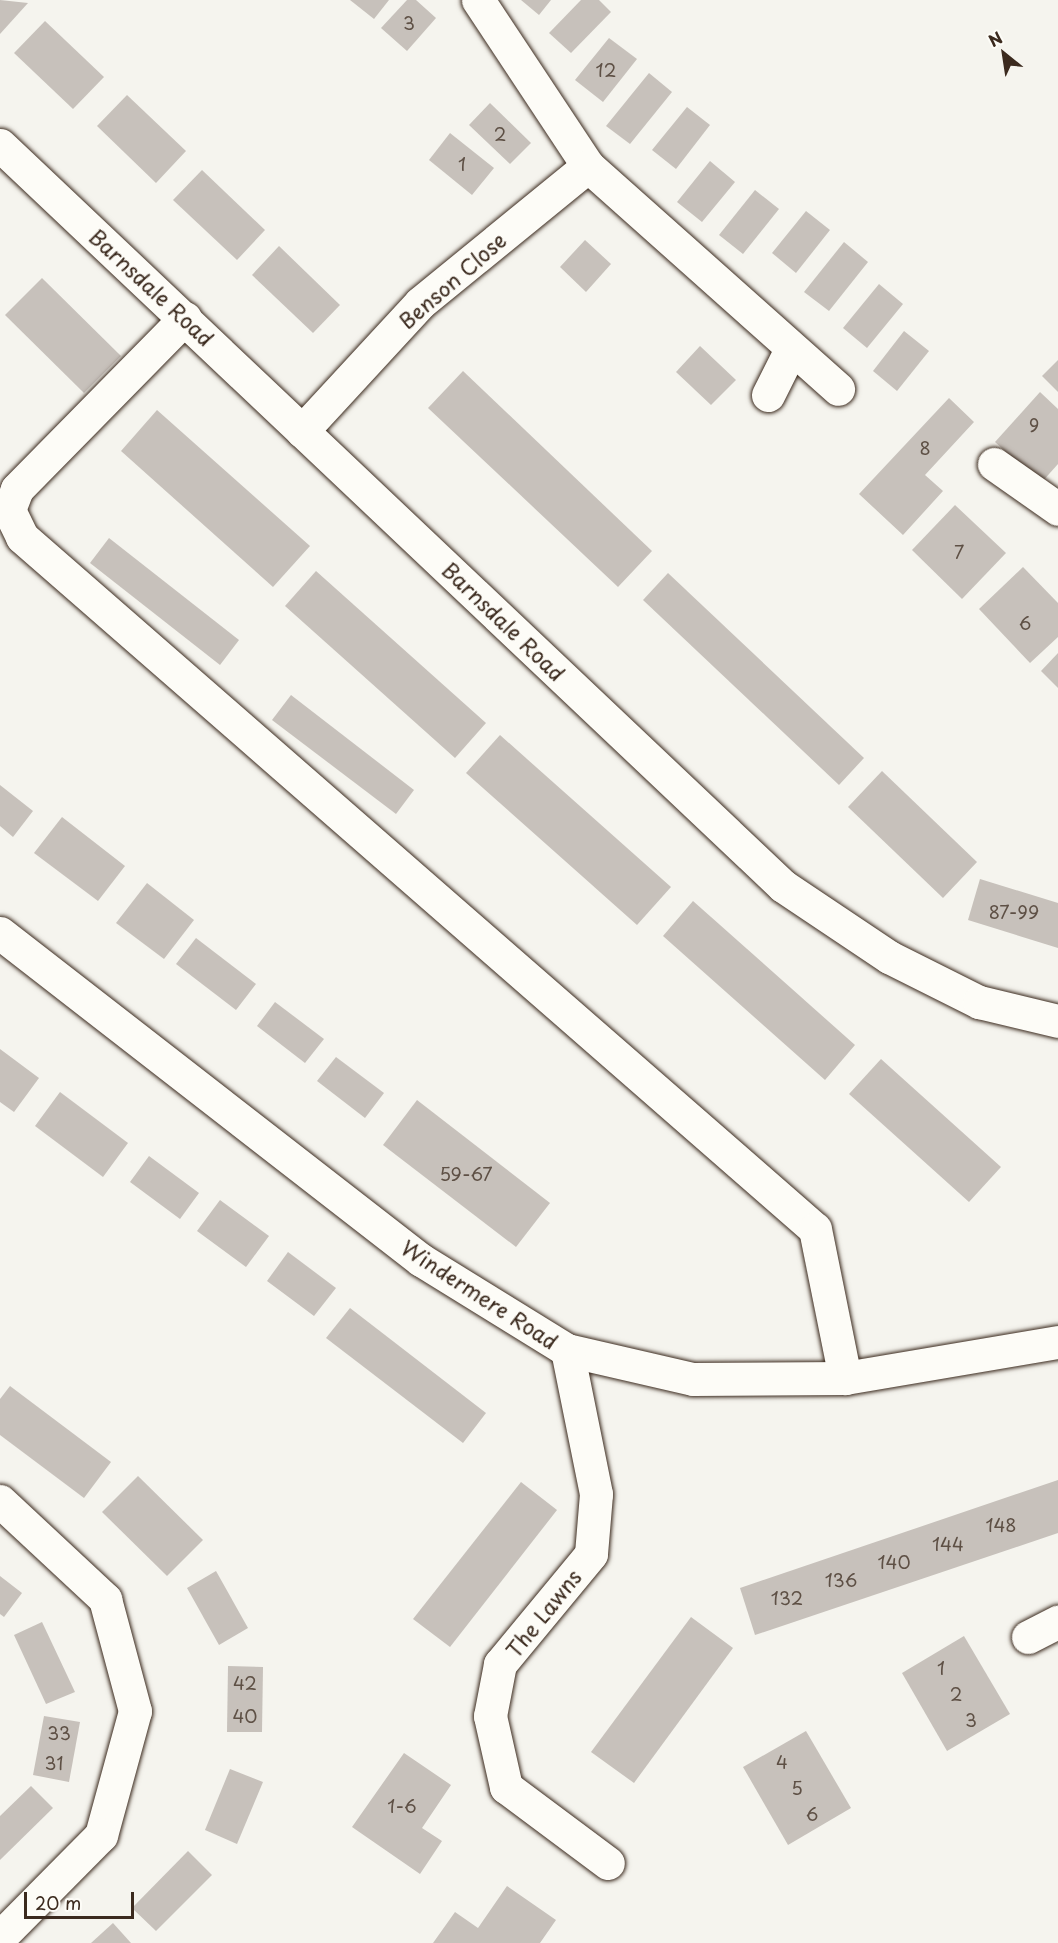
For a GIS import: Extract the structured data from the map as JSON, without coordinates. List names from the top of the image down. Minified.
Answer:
{"streets":{"street":["Benson Close","Barnsdale Road","Windermere Road","The Lawns"]},"crossings":[["Benson Close","Barnsdale Road"],["Windermere Road","The Lawns"]],"house_numbers":["3","12","2","1","9","8","7","6","87-99","59-67","148","144","140","136","132","1","42","2","40","3","33","4","31","5","1-6","6"],"scale_bar":"20 m","north":"top left"}
